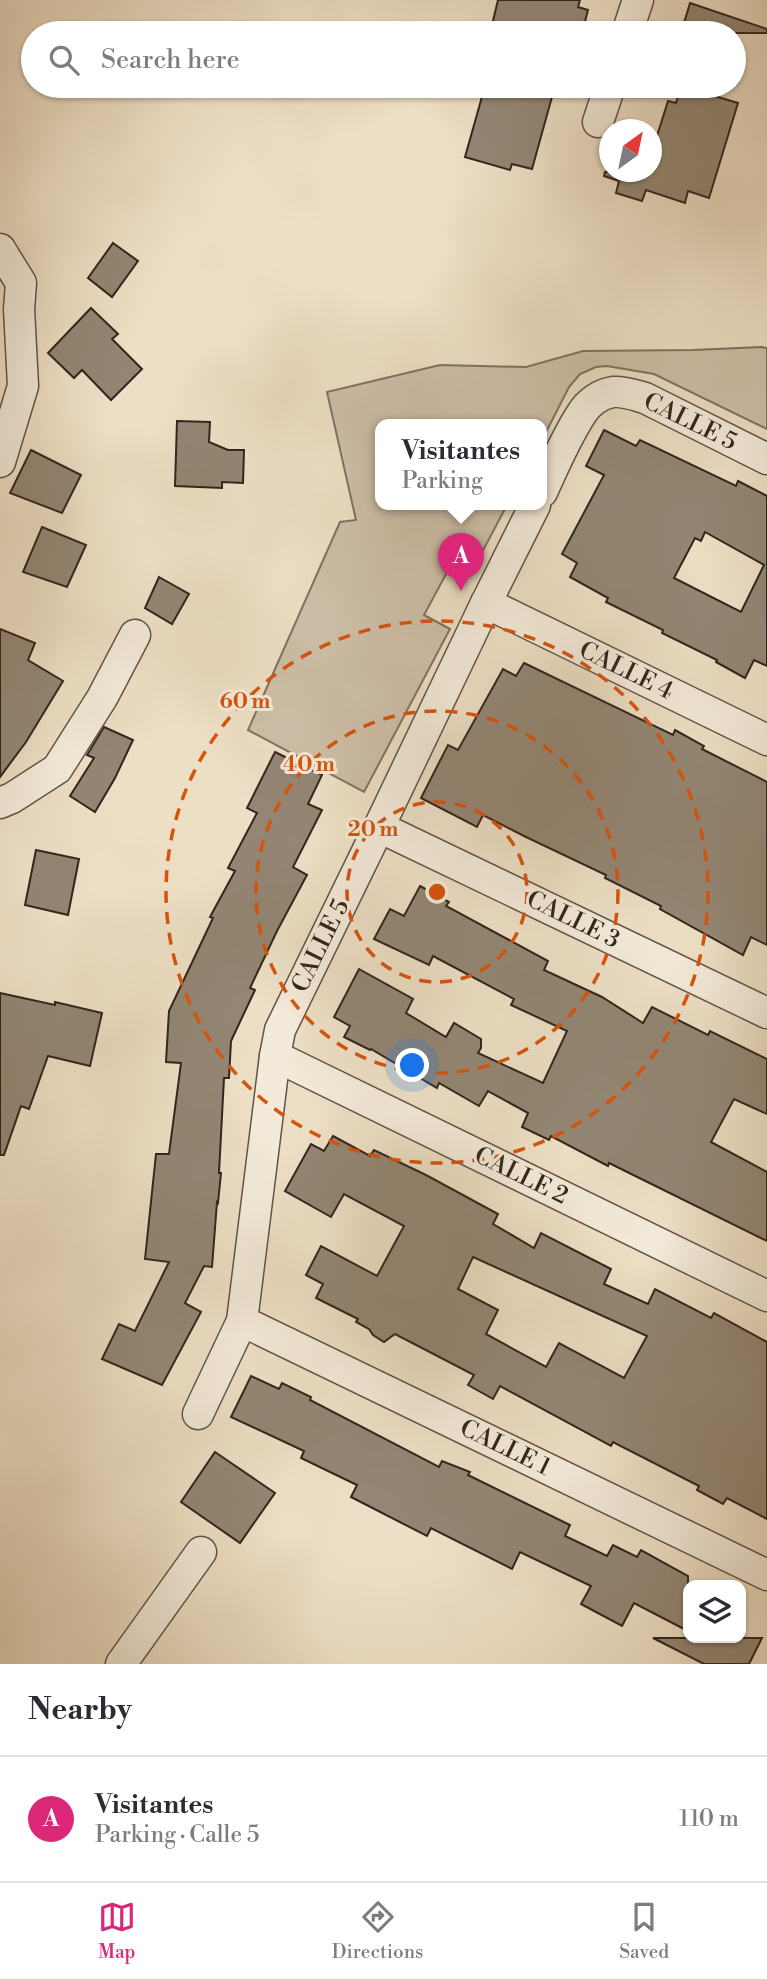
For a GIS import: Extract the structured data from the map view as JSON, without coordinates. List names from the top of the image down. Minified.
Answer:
{"streets":{"street":["CALLE 5","CALLE 4","CALLE 3","CALLE 2","CALLE 1"]},"crossings":[["CALLE 5","CALLE 4"],["CALLE 5","CALLE 3"],["CALLE 5","CALLE 2"],["CALLE 5","CALLE 1"]],"north":"top right","page":{"search":"Search here","popup":["Visitantes","Parking"],"pins":"A","heading":"Nearby","list":[{"mark":"A","name":"Visitantes","note":"Parking · Calle 5","value":"110 m"}],"nav":["Map","Directions","Saved"]},"rings":["60 m","40 m","20 m"]}
